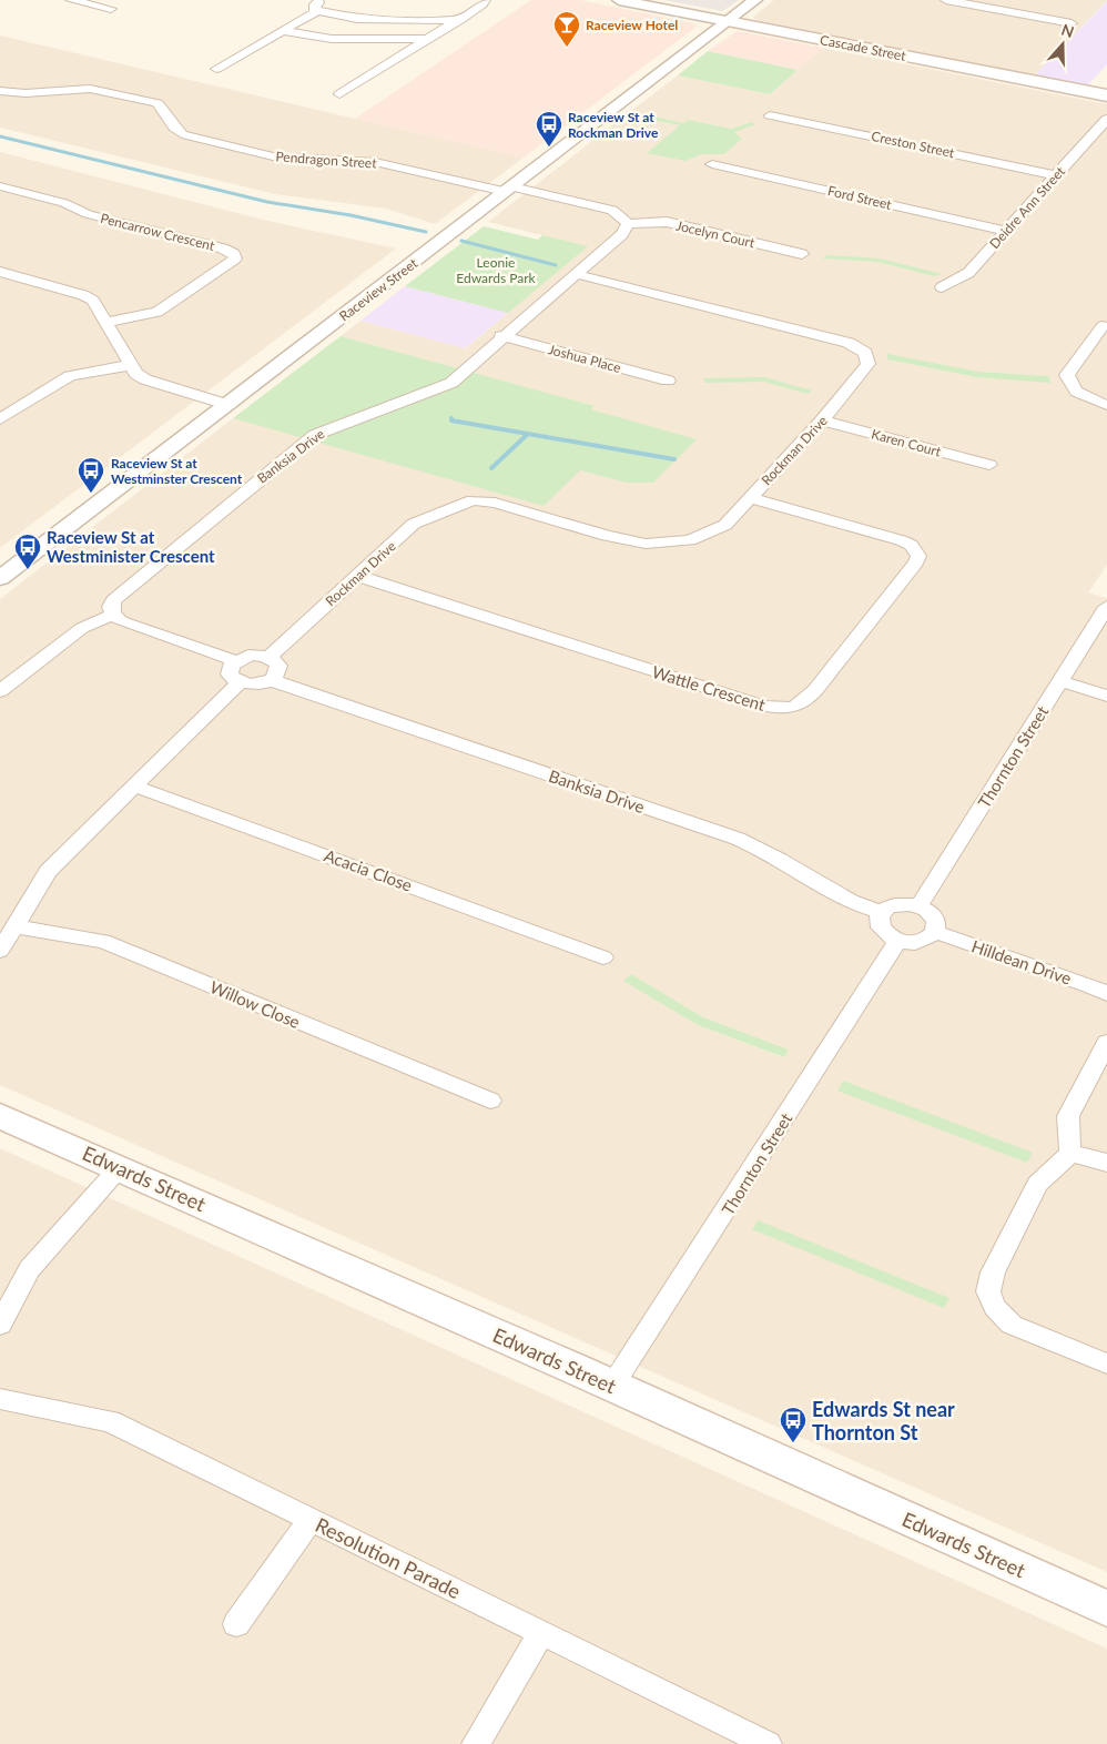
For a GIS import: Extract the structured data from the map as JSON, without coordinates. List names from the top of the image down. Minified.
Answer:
{"streets":{"main road":["Cascade Street","Edwards Street"],"street":["Creston Street","Pendragon Street","Ford Street","Deidre Ann Street","Pencarrow Crescent","Jocelyn Court","Raceview Street","Joshua Place","Karen Court","Rockman Drive","Banksia Drive","Wattle Crescent","Thornton Street","Acacia Close","Hilldean Drive","Willow Close","Resolution Parade"]},"crossings":[["Cascade Street","Raceview Street"],["Creston Street","Deidre Ann Street"],["Pendragon Street","Raceview Street"],["Ford Street","Deidre Ann Street"],["Joshua Place","Banksia Drive"],["Karen Court","Rockman Drive"],["Rockman Drive","Banksia Drive"],["Rockman Drive","Wattle Crescent"],["Banksia Drive","Thornton Street"],["Banksia Drive","Hilldean Drive"],["Thornton Street","Hilldean Drive"],["Thornton Street","Edwards Street"]],"parks":["Leonie Edwards Park"],"places":{"bar":["Raceview Hotel"],"bus stop":["Raceview St at Rockman Drive","Raceview St at Westminster Crescent","Raceview St at Westminister Crescent","Edwards St near Thornton St"]},"north":"top"}
